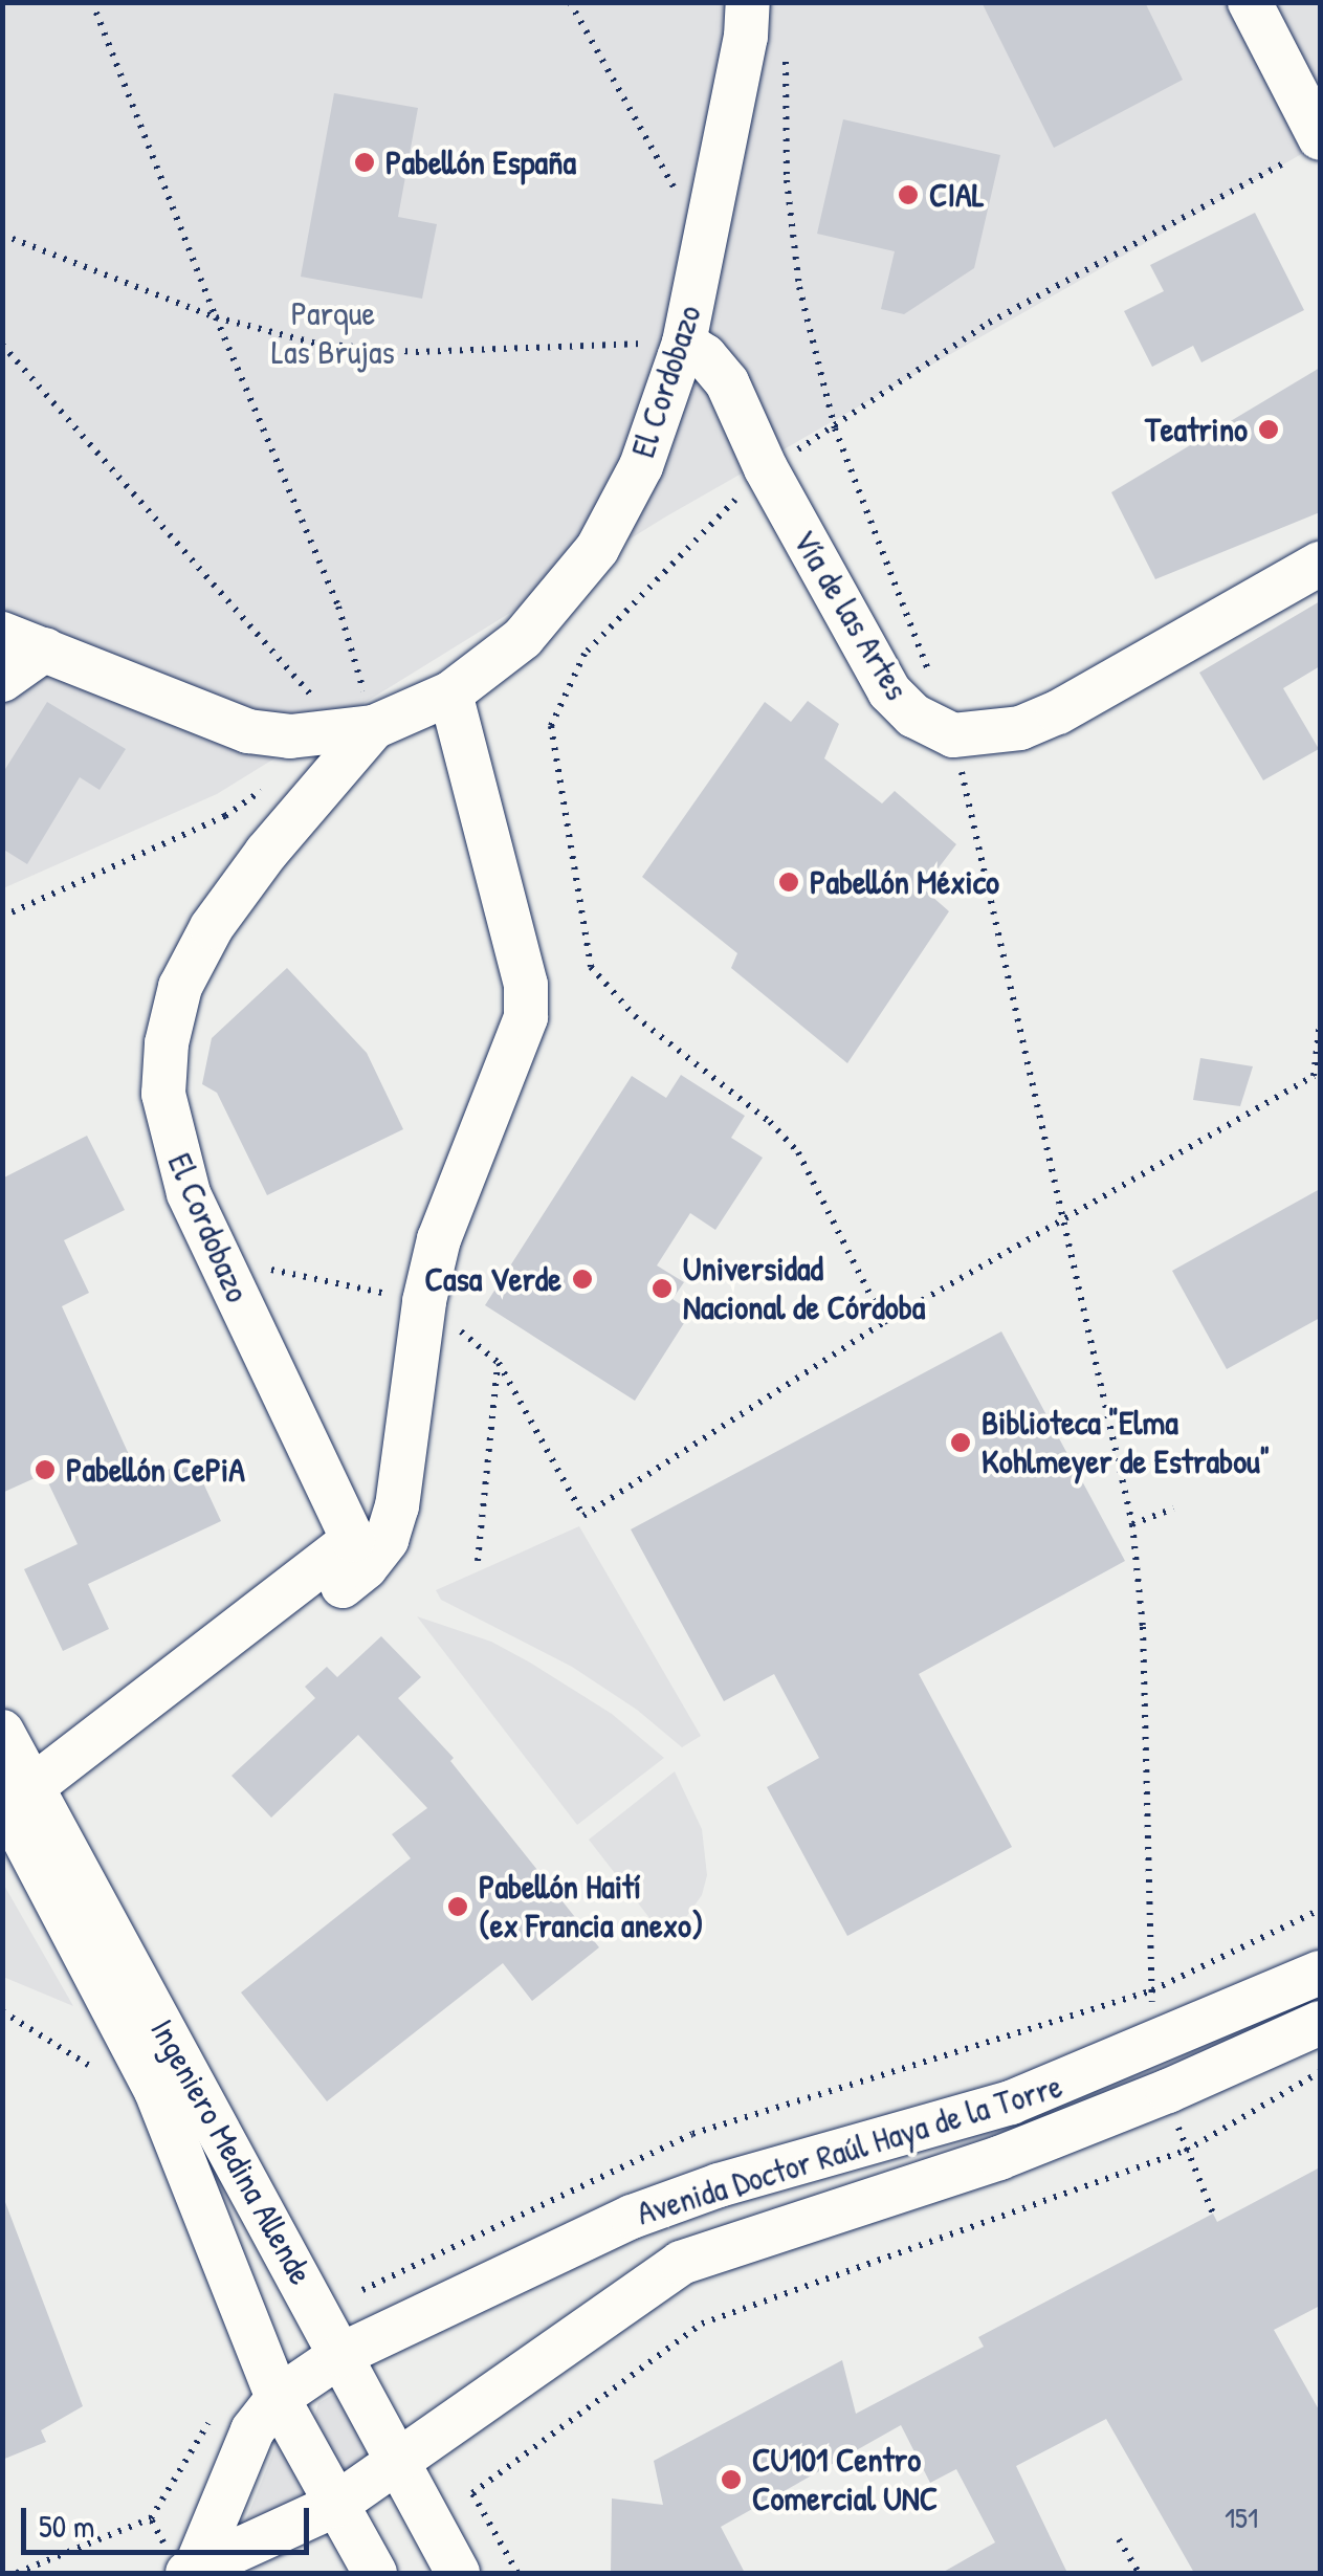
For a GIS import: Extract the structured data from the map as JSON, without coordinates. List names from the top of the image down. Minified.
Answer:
{"streets":{"street":["El Cordobazo","Vía de las Artes","Avenida Doctor Raúl Haya de la Torre","Ingeniero Medina Allende"]},"crossings":[["El Cordobazo","Vía de las Artes"],["Avenida Doctor Raúl Haya de la Torre","Ingeniero Medina Allende"]],"parks":["Parque Las Brujas"],"places":["Pabellón España","CIAL","Teatrino","Pabellón México","Casa Verde","Universidad Nacional de Córdoba","Biblioteca \"Elma Kohlmeyer de Estrabou\"","Pabellón CePiA","Pabellón Haití (ex Francia anexo)","CU101 Centro Comercial UNC"],"house_numbers":["151"],"scale_bar":"50 m"}
